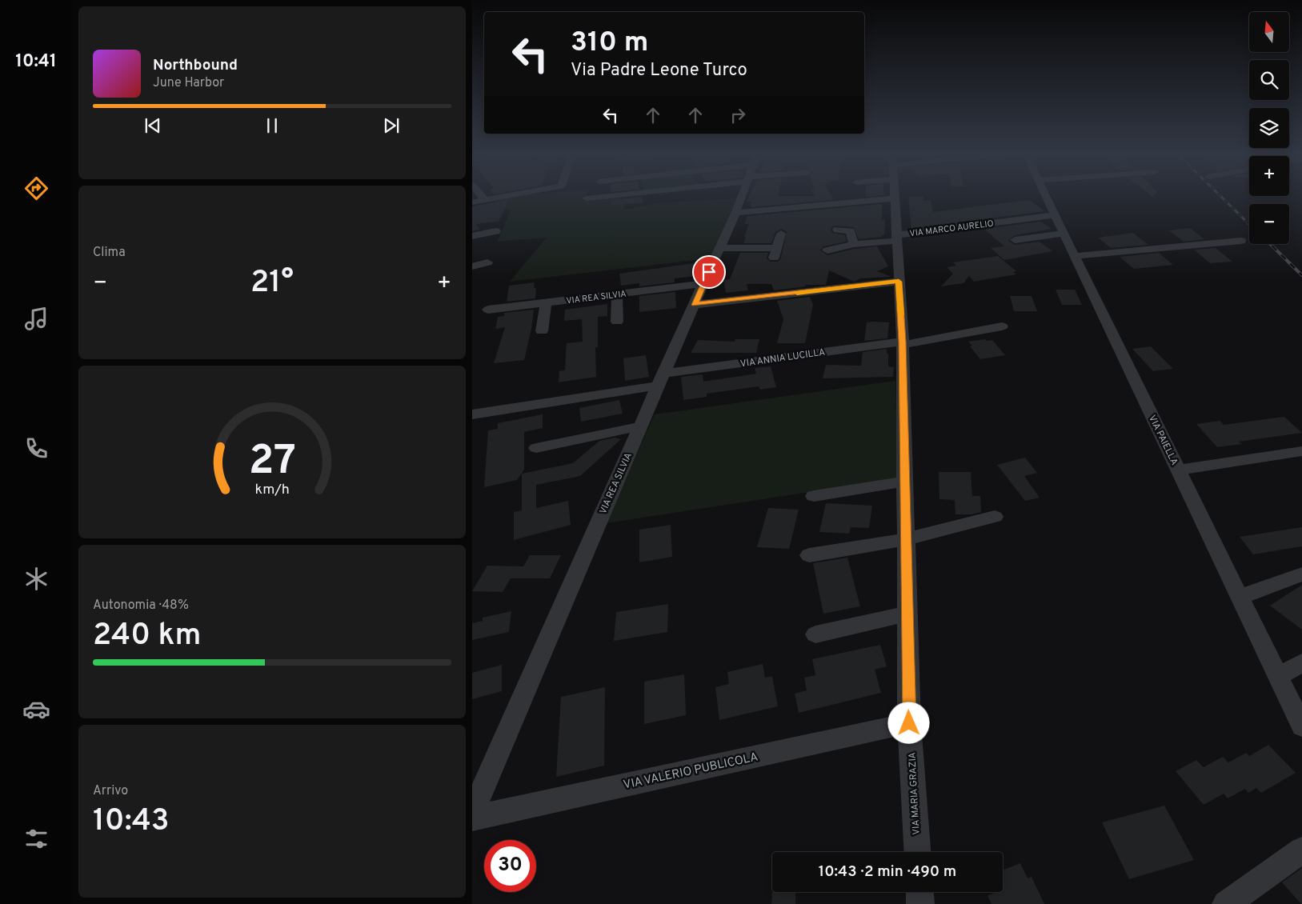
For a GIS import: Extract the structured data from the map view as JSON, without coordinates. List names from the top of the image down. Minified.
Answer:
{"streets":{"street":["VIA MARCO AURELIO","VIA REA SILVIA","VIA ANNIA LUCILLA","VIA PAIELLA","VIA VALERIO PUBLICOLA","VIA MARIA GRAZIA"]},"crossings":[["VIA MARCO AURELIO","VIA PAIELLA"],["VIA MARCO AURELIO","VIA MARIA GRAZIA"],["VIA REA SILVIA","VIA ANNIA LUCILLA"],["VIA ANNIA LUCILLA","VIA MARIA GRAZIA"],["VIA VALERIO PUBLICOLA","VIA MARIA GRAZIA"]],"north":"top","page":{"tabs":"10:41","map_buttons":["+","−"],"turn":["310 m","Via Padre Leone Turco"],"song":["Northbound","June Harbor"],"tile":["Clima",["Autonomia · 48%","240 km"],["Arrivo","10:43"]],"heat":["−","21°","+"],"limit":"30","trip":"10:43 · 2 min · 490 m","gauge":["27","km/h"]}}
